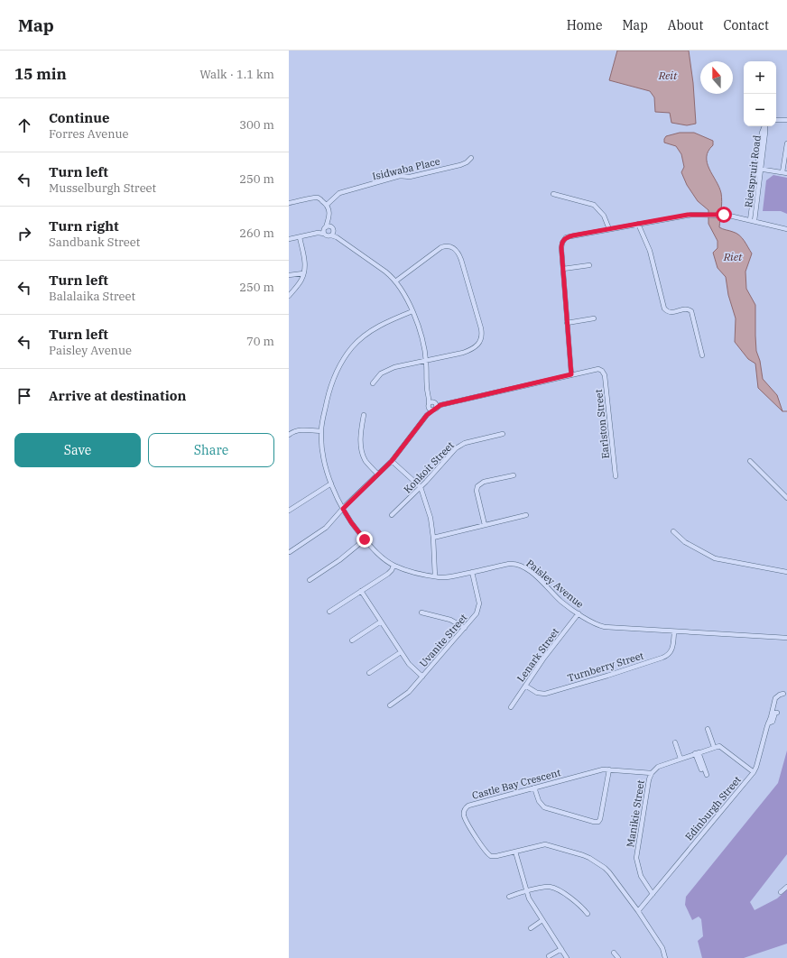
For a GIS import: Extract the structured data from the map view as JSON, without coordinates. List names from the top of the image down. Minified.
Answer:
{"streets":{"street":["Isidwaba Place","Rietspruit Road","Earlston Street","Konkoit Street","Paisley Avenue","Uvanite Street","Lenark Street","Turnberry Street","Castle Bay Crescent","Edinburgh Street","Manikie Street"]},"crossings":[["Paisley Avenue","Uvanite Street"],["Paisley Avenue","Lenark Street"],["Paisley Avenue","Turnberry Street"],["Lenark Street","Turnberry Street"],["Castle Bay Crescent","Manikie Street"],["Edinburgh Street","Manikie Street"]],"water":["Reit","Riet"],"north":"top","page":{"header":"Map","nav":["Home","Map","About","Contact"],"heading":["15 min","Walk · 1.1 km"],"map_buttons":["+","−"],"list":[["Continue","Forres Avenue","300 m"],["Turn left","Musselburgh Street","250 m"],["Turn right","Sandbank Street","260 m"],["Turn left","Balalaika Street","250 m"],["Turn left","Paisley Avenue","70 m"],"Arrive at destination"],"buttons":["Save","Share"]}}
